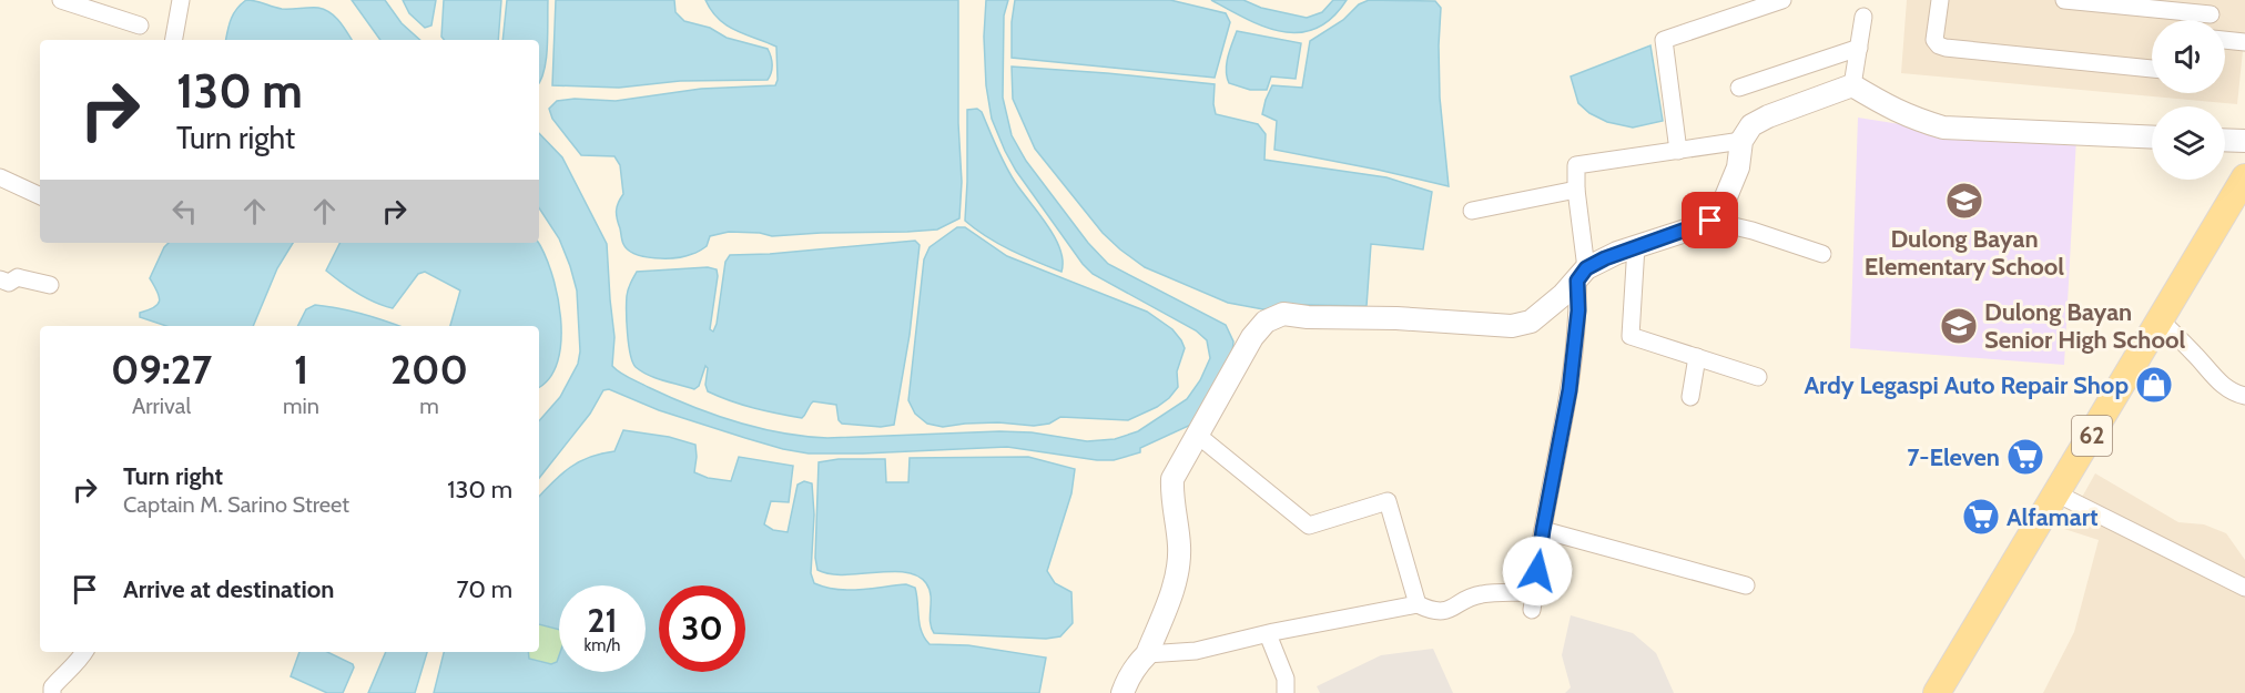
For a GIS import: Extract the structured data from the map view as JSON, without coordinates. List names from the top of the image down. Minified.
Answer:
{"streets":{"main road":["62"]},"places":{"school or university":["Dulong Bayan Elementary School","Dulong Bayan Senior High School"],"shop":["Ardy Legaspi Auto Repair Shop"],"supermarket":["7-Eleven","Alfamart"]},"page":{"turn":["130 m","Turn right"],"eta":["09:27","Arrival","1","min","200","m"],"list":[{"name":"Turn right","note":"Captain M. Sarino Street","value":"130 m"},{"name":"Arrive at destination","value":"70 m"}],"speed":"21 km/h","limit":"30"}}
